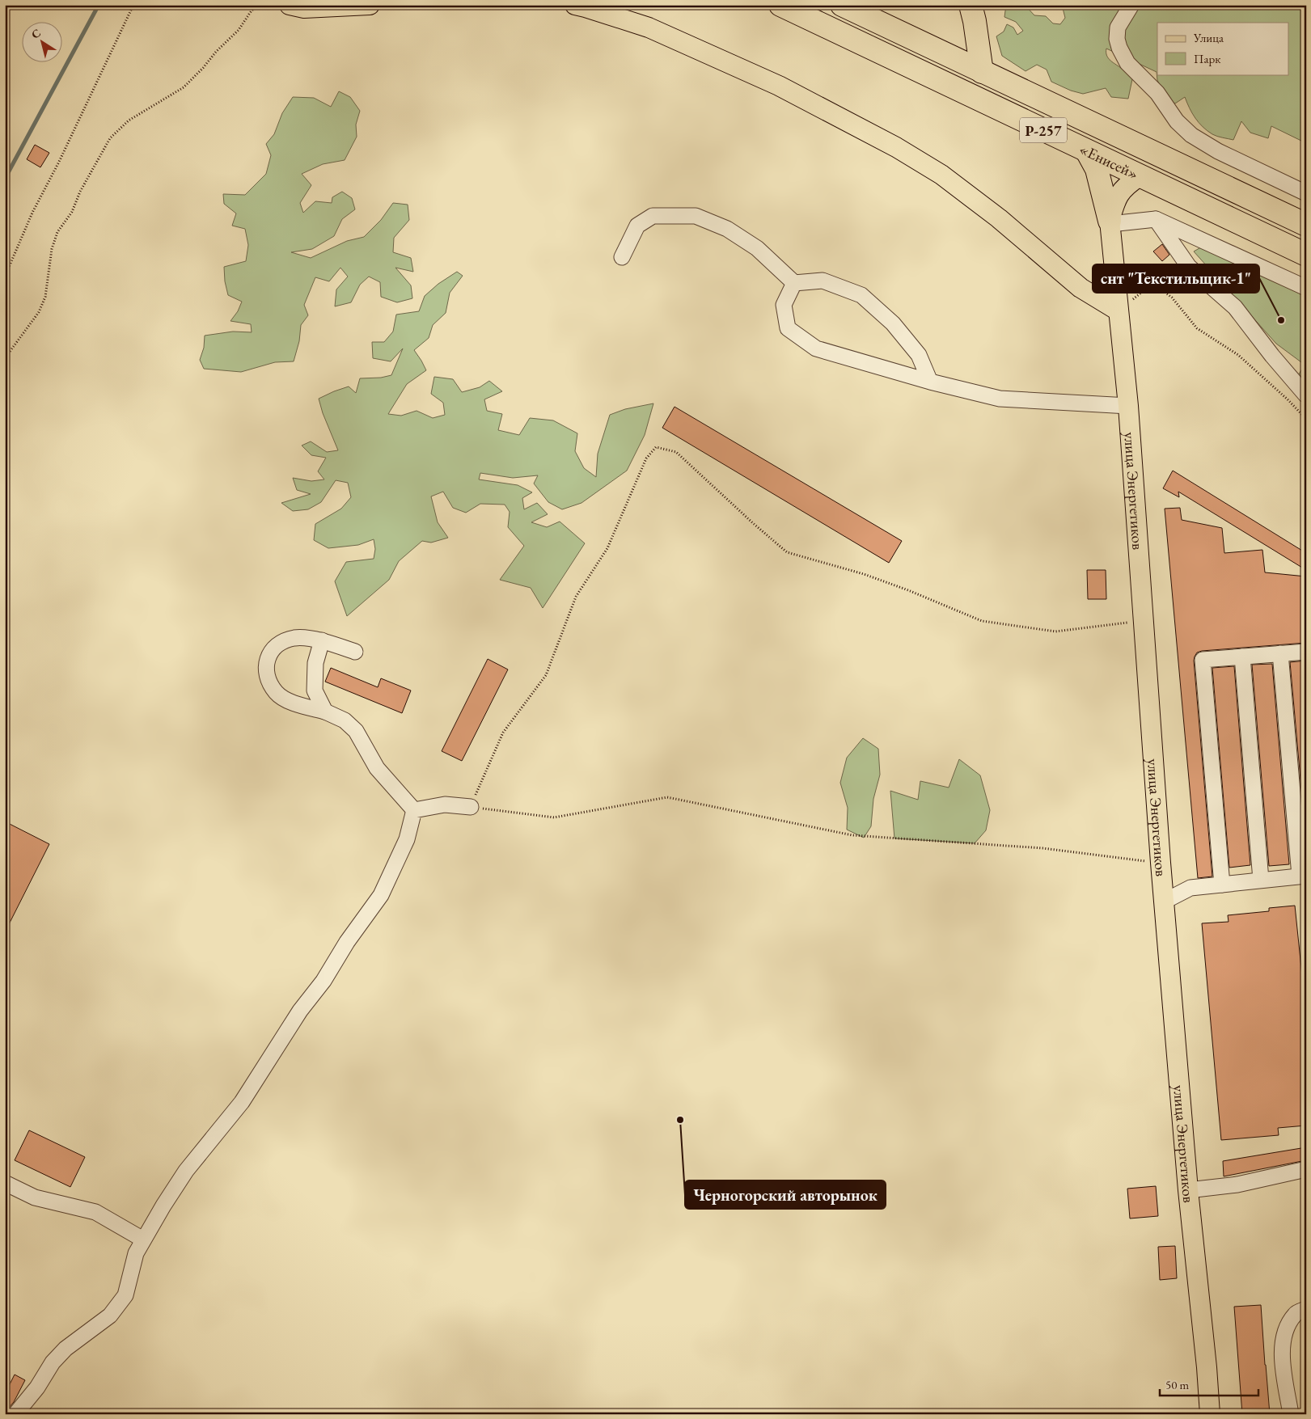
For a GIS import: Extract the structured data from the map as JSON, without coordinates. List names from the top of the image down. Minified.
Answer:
{"streets":{"highway":["Р-257","«Енисей»"],"main road":["улица Энергетиков"]},"places":["снт \"Текстильщик-1\"","Черногорский авторынок"],"legend":["Улица","Парк"],"scale_bar":"50 m","north":"top left"}
